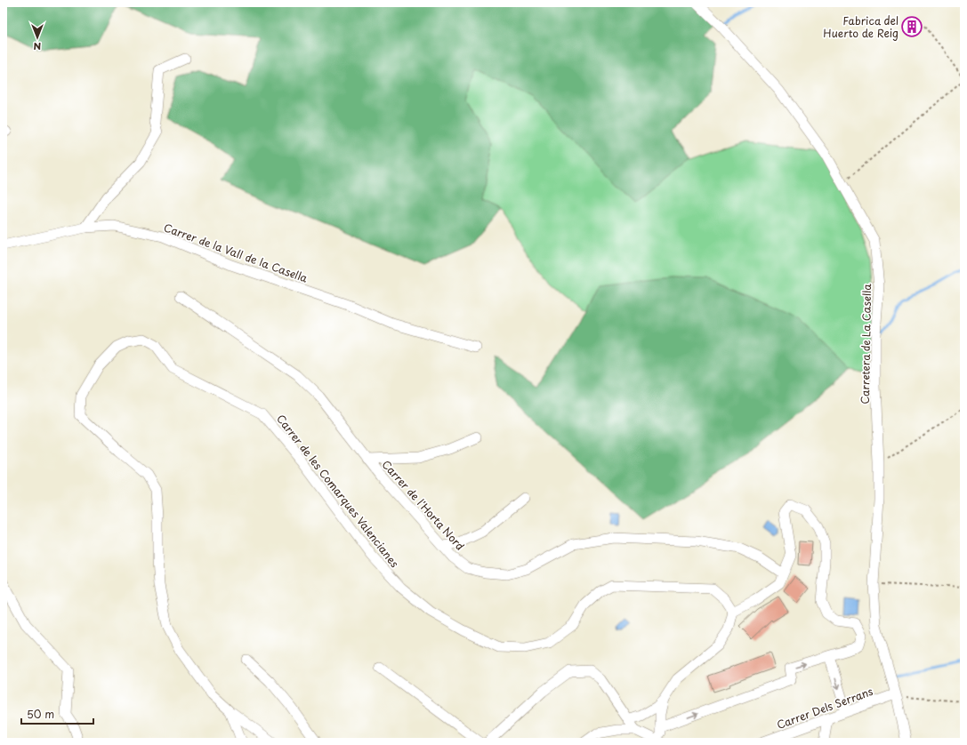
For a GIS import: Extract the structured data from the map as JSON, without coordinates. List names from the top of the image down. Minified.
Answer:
{"streets":{"street":["Carrer de la Vall de la Casella","Carretera de La Casella","Carrer de les Comarques Valencianes","Carrer de l'Horta Nord","Carrer Dels Serrans"]},"crossings":[["Carretera de La Casella","Carrer Dels Serrans"]],"places":{"building":["Fabrica del Huerto de Reig"]},"scale_bar":"50 m","north":"bottom"}
